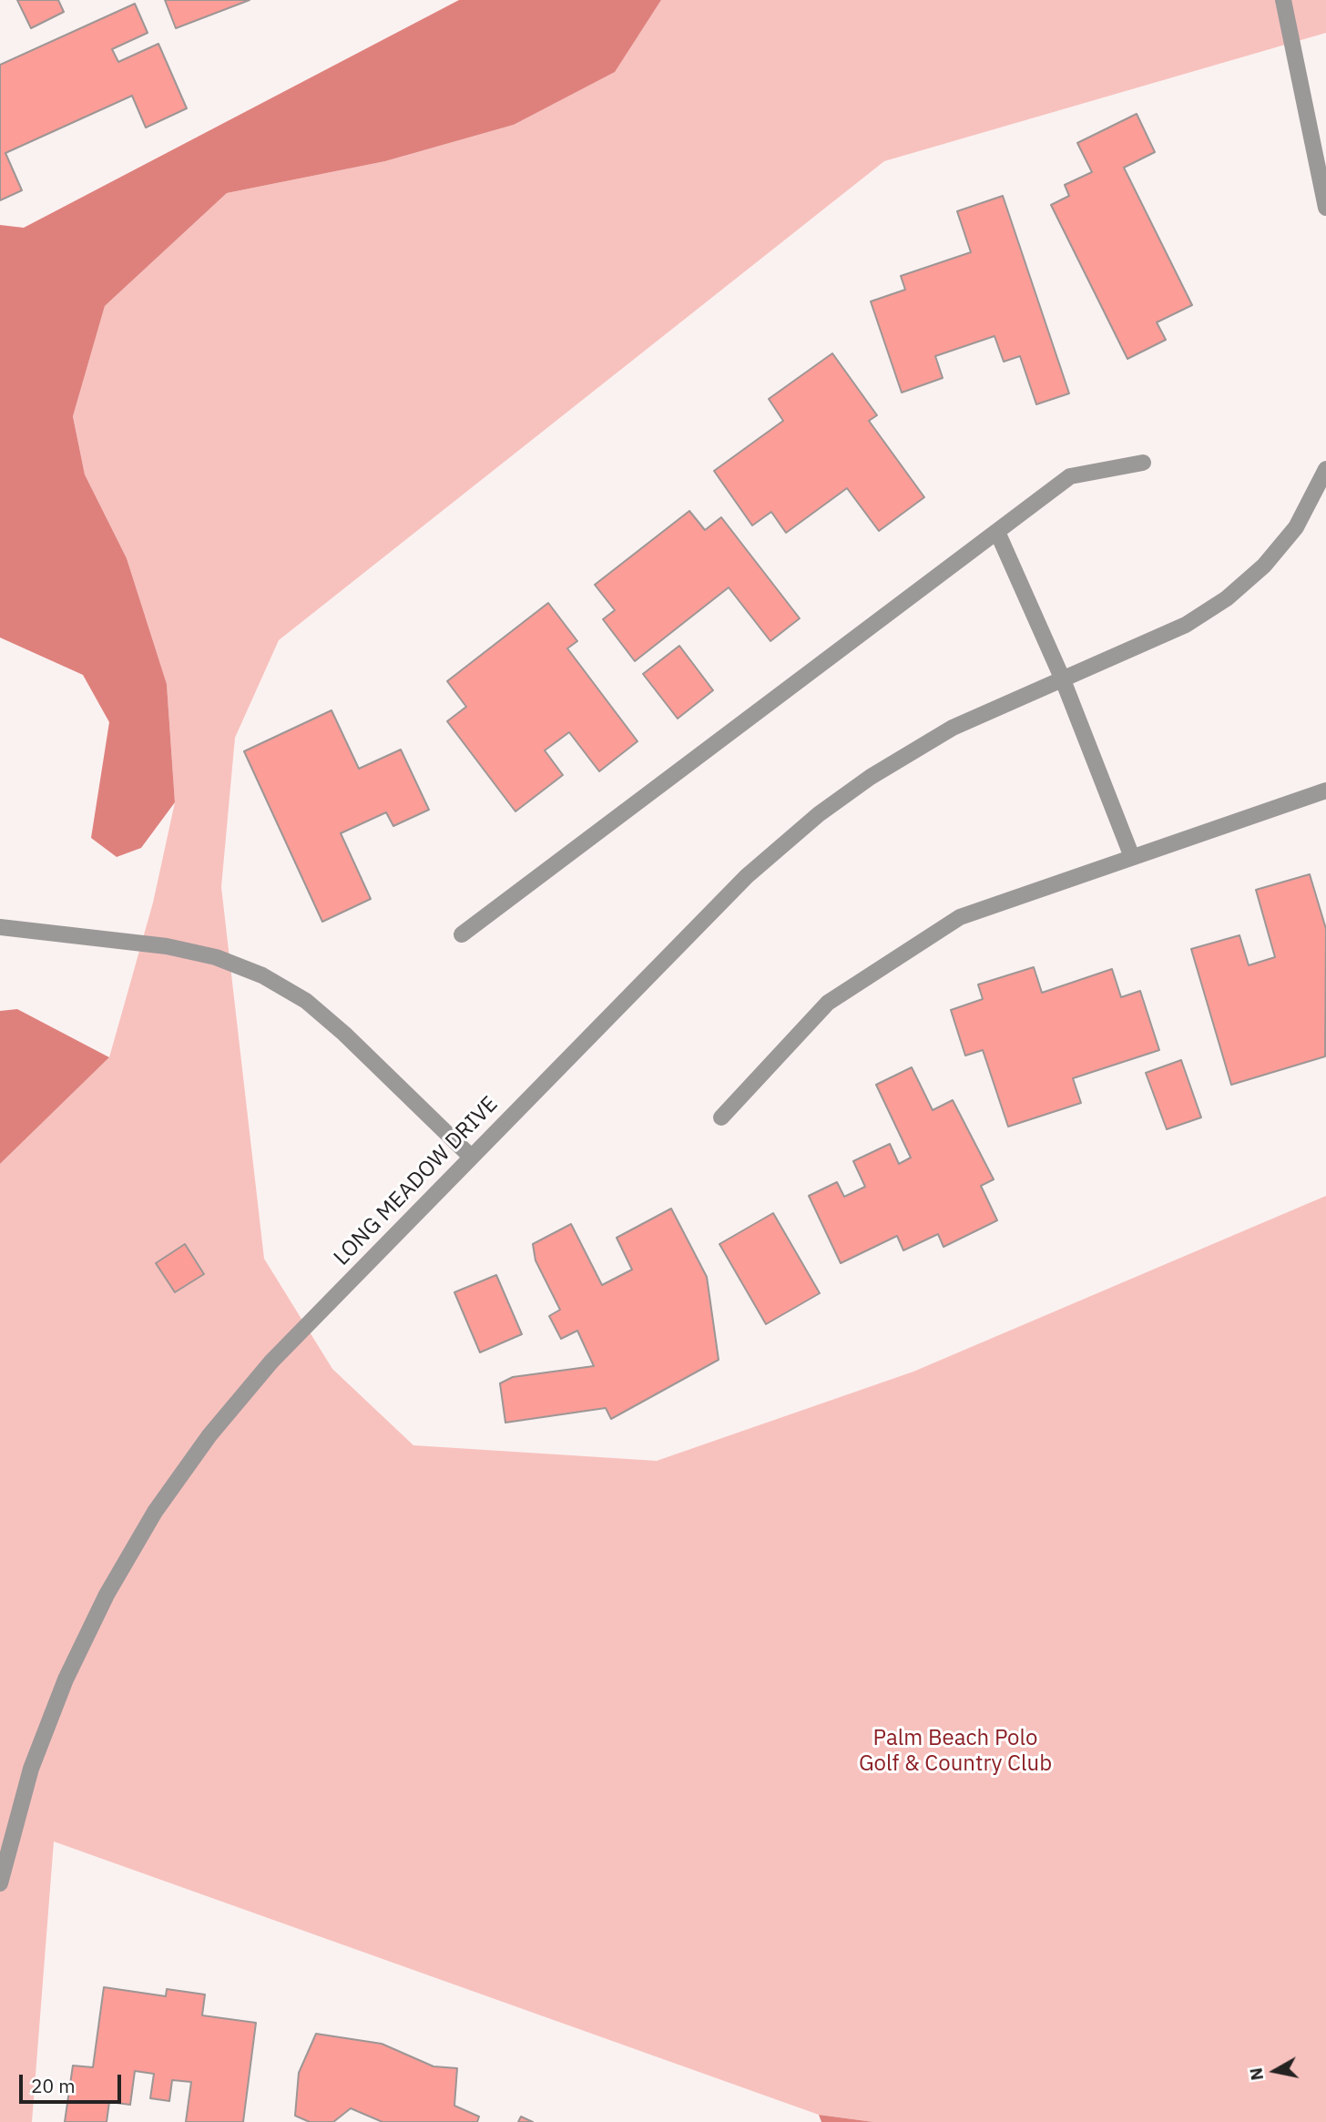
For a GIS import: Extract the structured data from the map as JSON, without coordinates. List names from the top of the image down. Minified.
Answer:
{"streets":{"street":["LONG MEADOW DRIVE"]},"parks":["Palm Beach Polo Golf & Country Club"],"scale_bar":"20 m","north":"left"}
